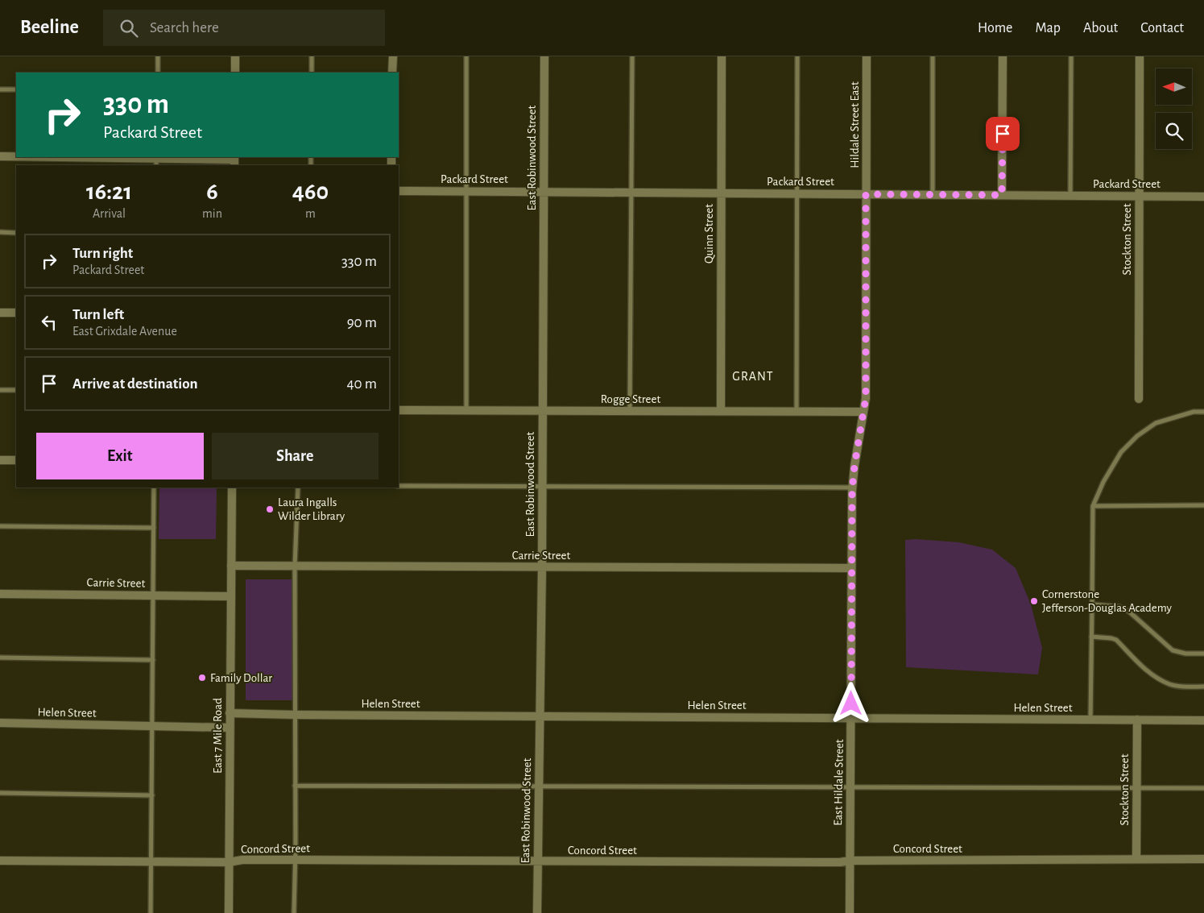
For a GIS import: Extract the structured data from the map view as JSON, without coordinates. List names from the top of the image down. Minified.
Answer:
{"streets":{"street":["Hildale Street East","East Robinwood Street","Packard Street","Quinn Street","Stockton Street","Rogge Street","Carrie Street","Helen Street","East 7 Mile Road","East Hildale Street","Concord Street"]},"crossings":[["Hildale Street East","Packard Street"],["Hildale Street East","East Hildale Street"],["East Robinwood Street","Packard Street"],["East Robinwood Street","Rogge Street"],["East Robinwood Street","Carrie Street"],["East Robinwood Street","Helen Street"],["East Robinwood Street","Concord Street"],["Packard Street","Quinn Street"],["Packard Street","Stockton Street"],["Packard Street","East Hildale Street"],["Quinn Street","Rogge Street"],["Stockton Street","Helen Street"],["Stockton Street","Concord Street"],["Rogge Street","East Hildale Street"],["Carrie Street","East 7 Mile Road"],["Carrie Street","East Hildale Street"],["Helen Street","East 7 Mile Road"],["Helen Street","East Hildale Street"],["East 7 Mile Road","Concord Street"],["East Hildale Street","Concord Street"]],"districts":["GRANT"],"places":["Laura Ingalls Wilder Library","Cornerstone Jefferson-Douglas Academy","Family Dollar"],"north":"left","page":{"header":"Beeline","search":"Search here","nav":["Home","Map","About","Contact"],"turn":["330 m","Packard Street"],"eta":["16:21","Arrival","6","min","460","m"],"list":[{"name":"Turn right","note":"Packard Street","value":"330 m"},{"name":"Turn left","note":"East Grixdale Avenue","value":"90 m"},{"name":"Arrive at destination","value":"40 m"}],"buttons":["Exit","Share"]}}
